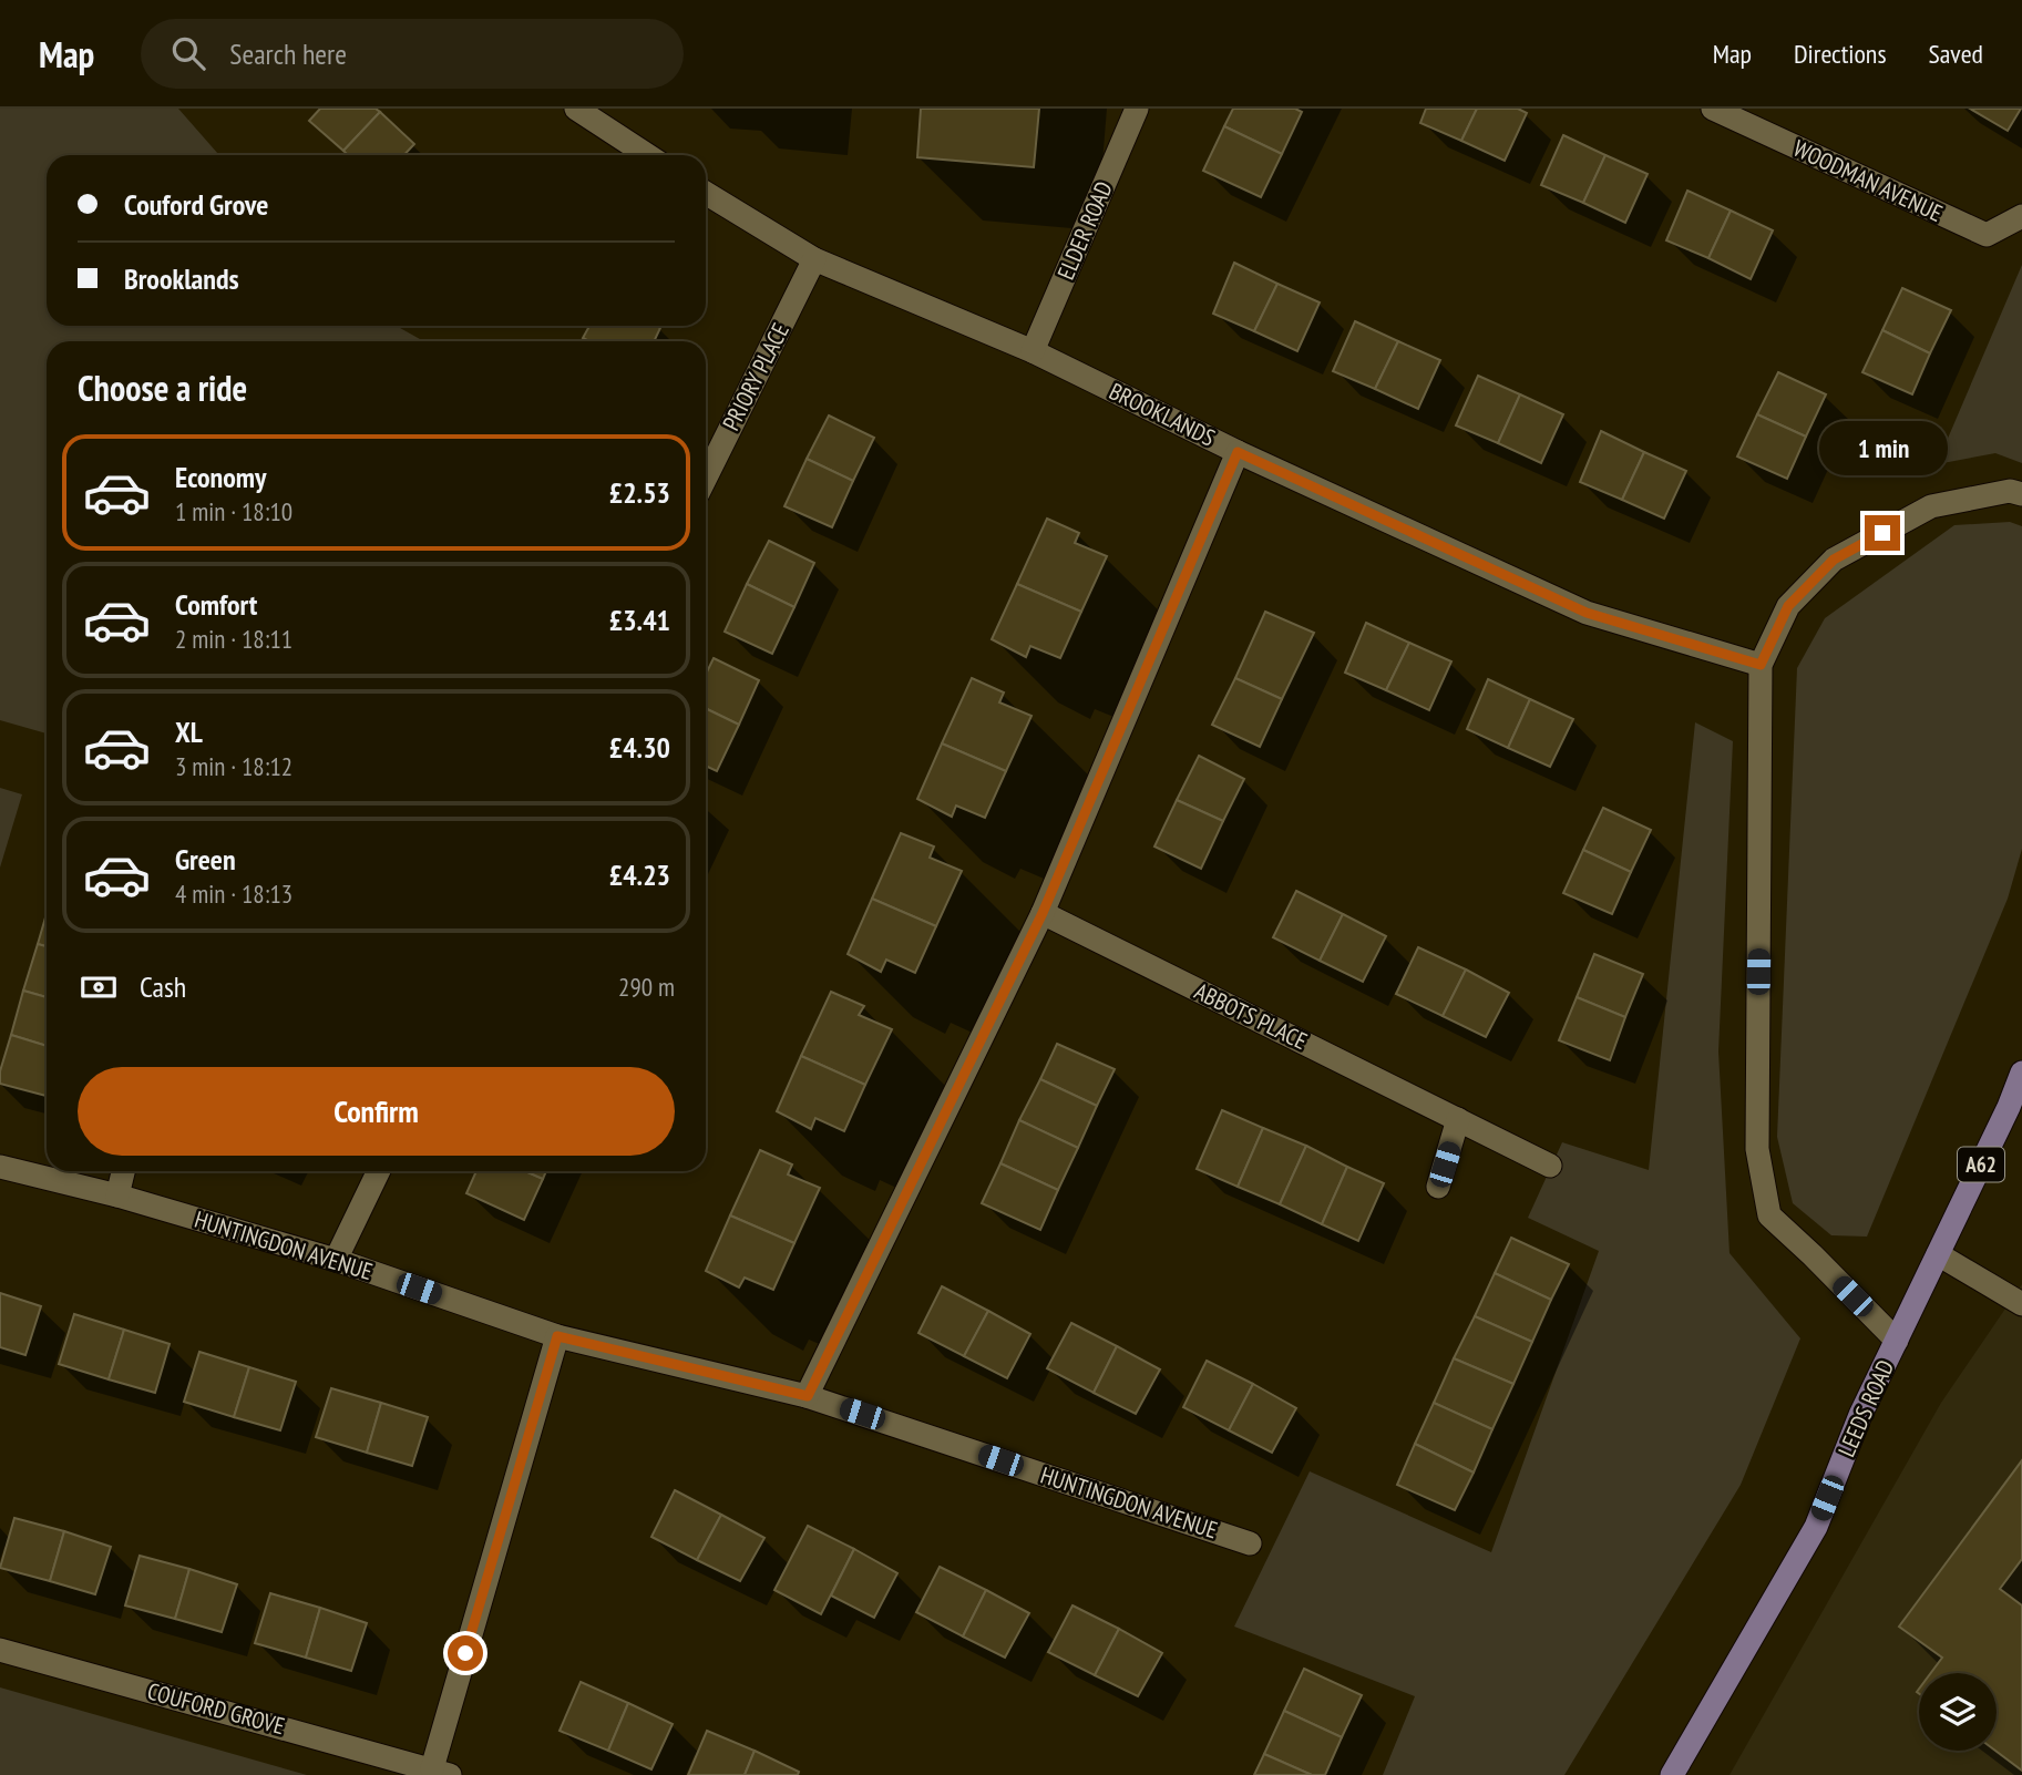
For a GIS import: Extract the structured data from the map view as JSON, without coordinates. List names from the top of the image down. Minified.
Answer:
{"streets":{"main road":["A62","LEEDS ROAD"],"street":["WOODMAN AVENUE","ELDER ROAD","PRIORY PLACE","BROOKLANDS","ABBOTS PLACE","HUNTINGDON AVENUE","COUFORD GROVE"]},"crossings":[["ELDER ROAD","BROOKLANDS"],["PRIORY PLACE","BROOKLANDS"],["HUNTINGDON AVENUE","COUFORD GROVE"]],"page":{"header":"Map","search":"Search here","nav":["Map","Directions","Saved"],"banner":["Couford Grove","Brooklands"],"heading":"Choose a ride","bubble":"1 min","list":[{"name":"Economy","note":"1 min · 18:10","value":"£2.53"},{"name":"Comfort","note":"2 min · 18:11","value":"£3.41"},{"name":"XL","note":"3 min · 18:12","value":"£4.30"},{"name":"Green","note":"4 min · 18:13","value":"£4.23"}],"pay":["Cash","290 m"],"buttons":"Confirm"}}
